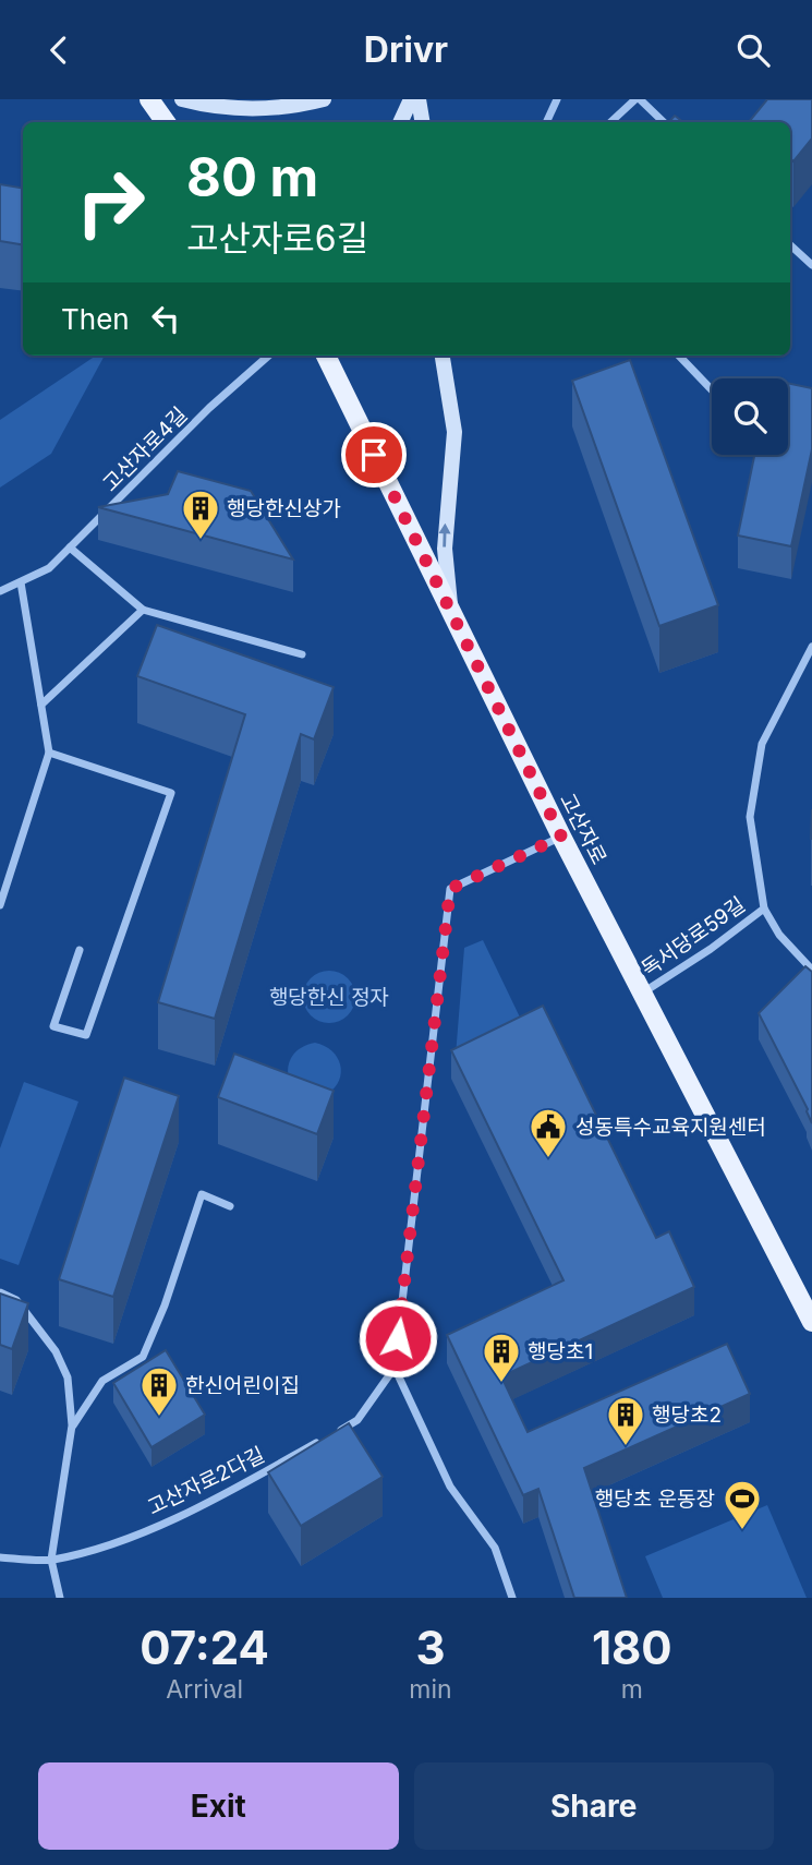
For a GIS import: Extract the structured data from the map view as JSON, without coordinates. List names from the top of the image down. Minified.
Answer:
{"streets":{"main road":["고산자로"],"street":["고산자로4길","독서당로59길","고산자로2다길"]},"crossings":[["고산자로","독서당로59길"]],"parks":["행당한신 정자"],"places":{"building":["행당한신상가","행당초1","한신어린이집","행당초2"],"public building":["성동특수교육지원센터"],"sports":["행당초 운동장"]},"page":{"header":"Drivr","turn":["80 m","고산자로6길"],"then":"Then","eta":["07:24","Arrival","3","min","180","m"],"buttons":["Exit","Share"]}}
